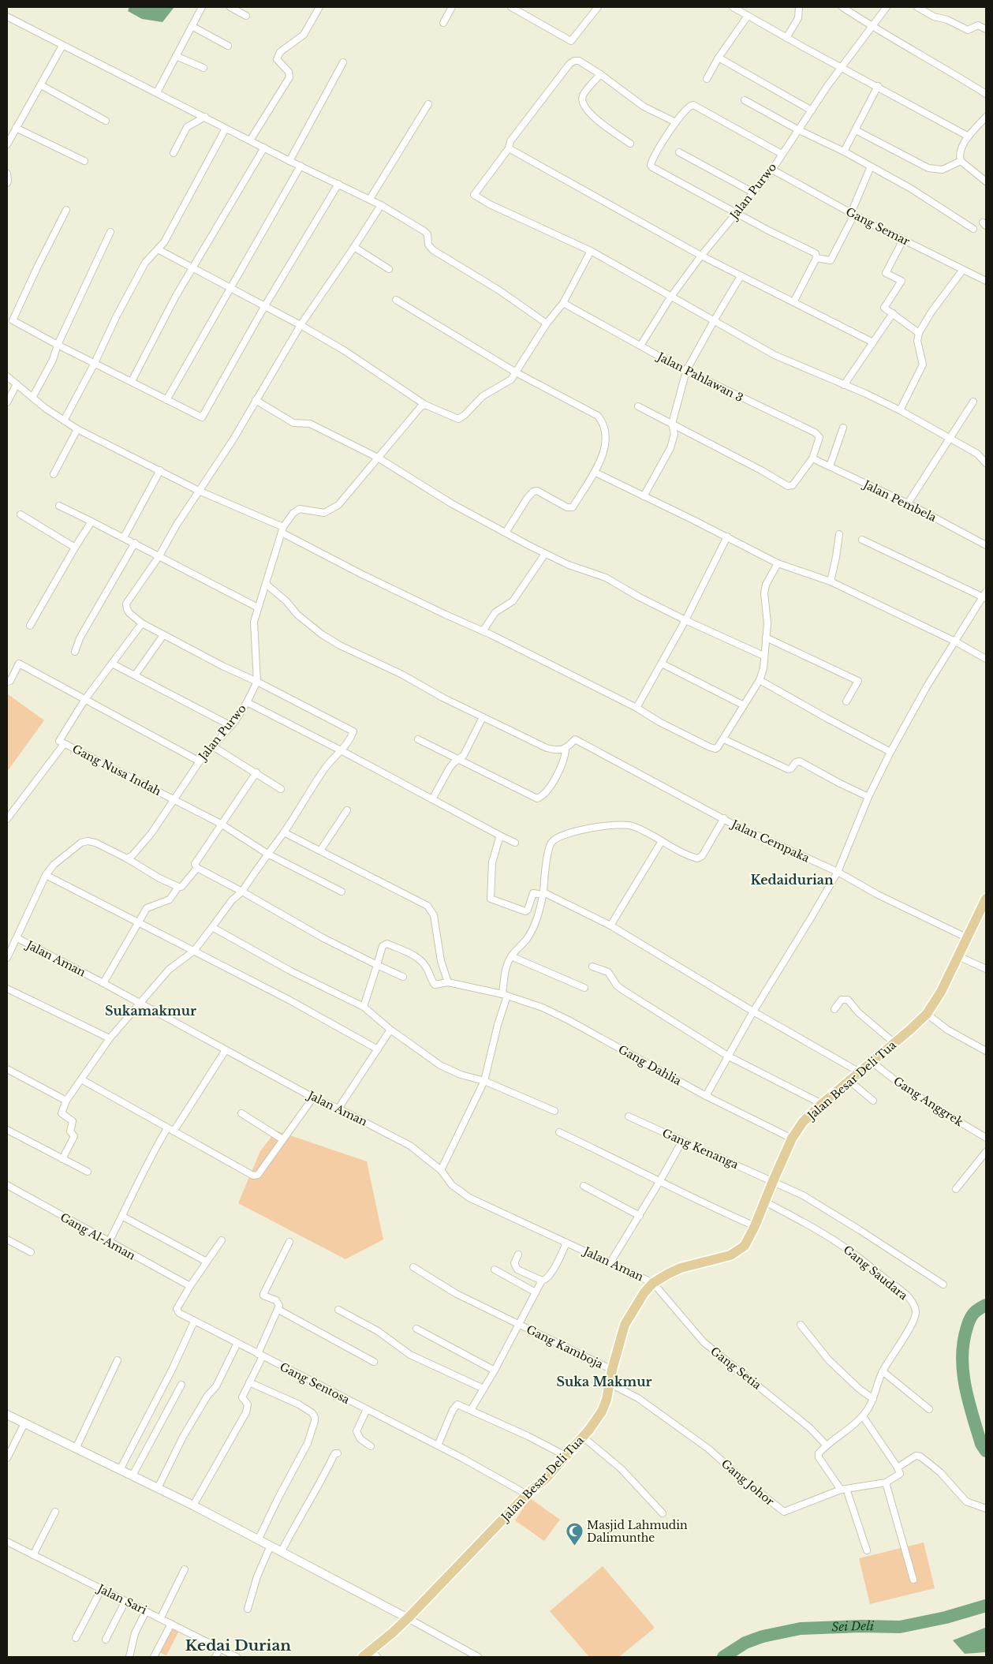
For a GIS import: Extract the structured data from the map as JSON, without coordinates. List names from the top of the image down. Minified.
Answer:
{"streets":{"main road":["Jalan Besar Deli Tua"],"street":["Jalan Purwo","Gang Semar","Jalan Pahlawan 3","Jalan Pembela","Gang Nusa Indah","Jalan Cempaka","Jalan Aman","Gang Dahlia","Gang Anggrek","Gang Kenanga","Gang Al-Aman","Gang Saudara","Gang Kamboja","Gang Setia","Gang Sentosa","Gang Johor","Jalan Sari"]},"crossings":[["Jalan Purwo","Gang Semar"],["Jalan Purwo","Jalan Pahlawan 3"],["Jalan Purwo","Gang Nusa Indah"],["Jalan Pahlawan 3","Jalan Pembela"],["Jalan Cempaka","Jalan Besar Deli Tua"],["Jalan Aman","Jalan Besar Deli Tua"],["Jalan Aman","Gang Setia"],["Gang Dahlia","Jalan Besar Deli Tua"],["Jalan Besar Deli Tua","Gang Anggrek"],["Jalan Besar Deli Tua","Gang Kenanga"],["Jalan Besar Deli Tua","Gang Saudara"],["Jalan Besar Deli Tua","Gang Kamboja"],["Jalan Besar Deli Tua","Gang Setia"],["Jalan Besar Deli Tua","Gang Sentosa"],["Jalan Besar Deli Tua","Gang Johor"],["Gang Al-Aman","Gang Sentosa"],["Gang Saudara","Gang Setia"]],"districts":["Kedaidurian","Sukamakmur","Suka Makmur","Kedai Durian"],"water":["Sei Deli"],"places":{"mosque":["Masjid Lahmudin Dalimunthe"]}}
